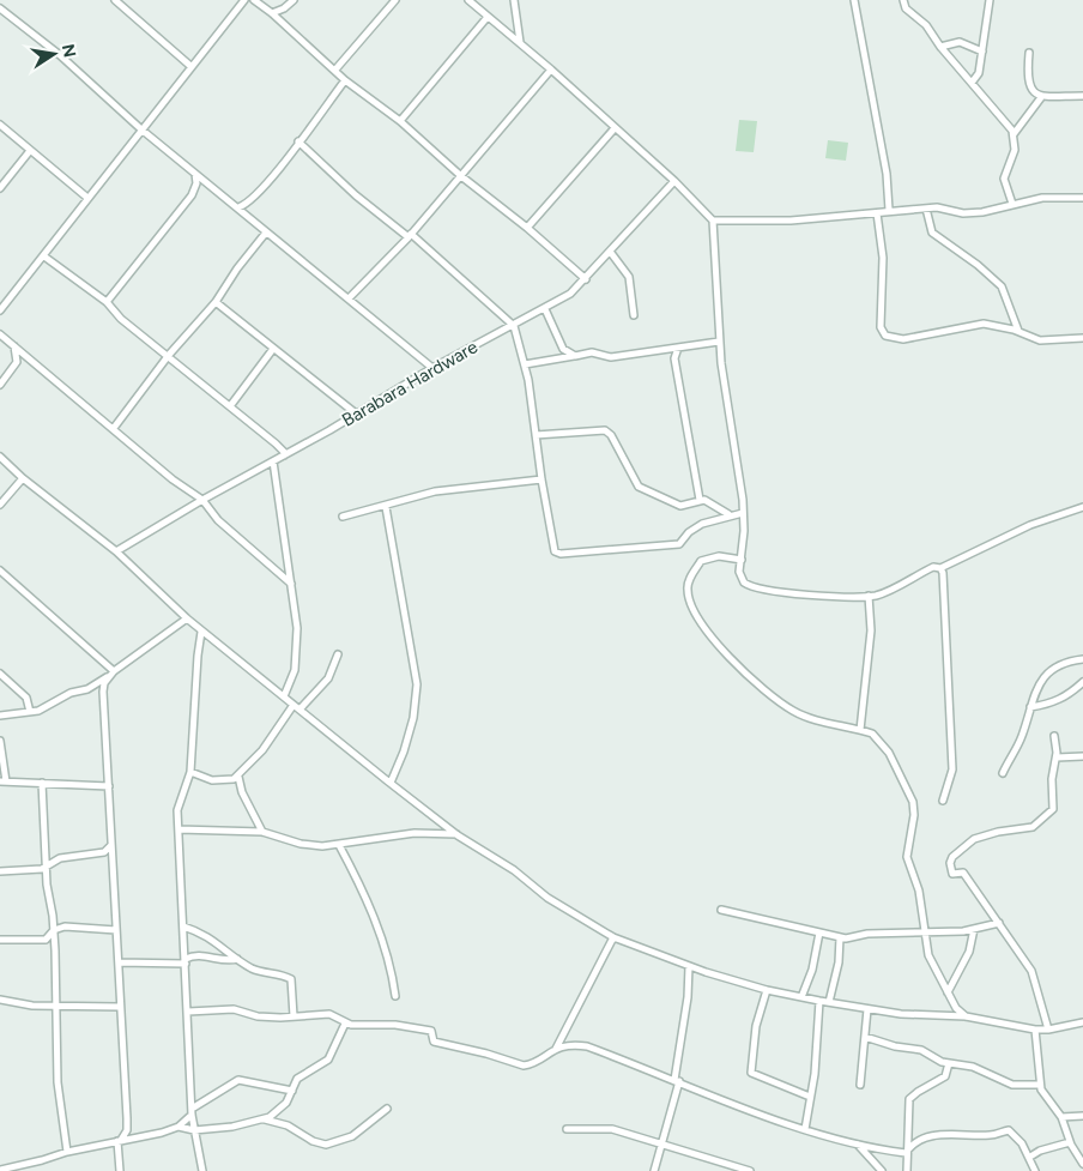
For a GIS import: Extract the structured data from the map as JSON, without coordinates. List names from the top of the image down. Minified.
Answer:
{"streets":{"street":["Barabara Hardware"]},"north":"right"}
